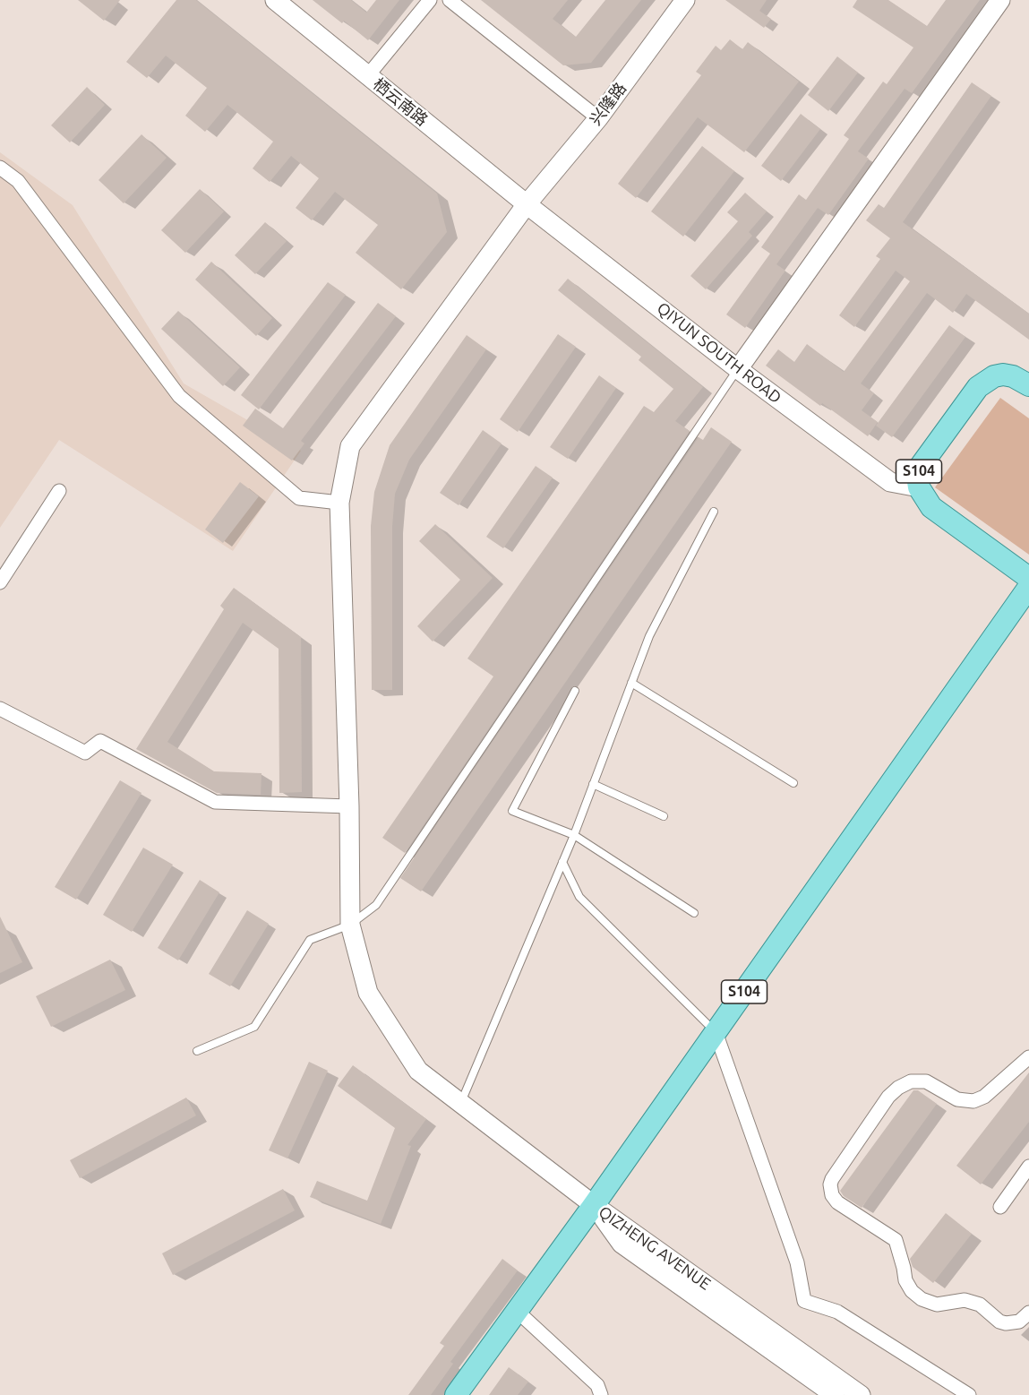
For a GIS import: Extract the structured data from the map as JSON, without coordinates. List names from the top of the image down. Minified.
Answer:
{"streets":{"main road":["S104"],"street":["栖云南路","兴隆路","QIYUN SOUTH ROAD","QIZHENG AVENUE"]},"crossings":[["栖云南路","兴隆路"],["栖云南路","QIYUN SOUTH ROAD"],["兴隆路","QIYUN SOUTH ROAD"],["兴隆路","S104"],["兴隆路","QIZHENG AVENUE"],["QIYUN SOUTH ROAD","S104"],["S104","QIZHENG AVENUE"]]}
